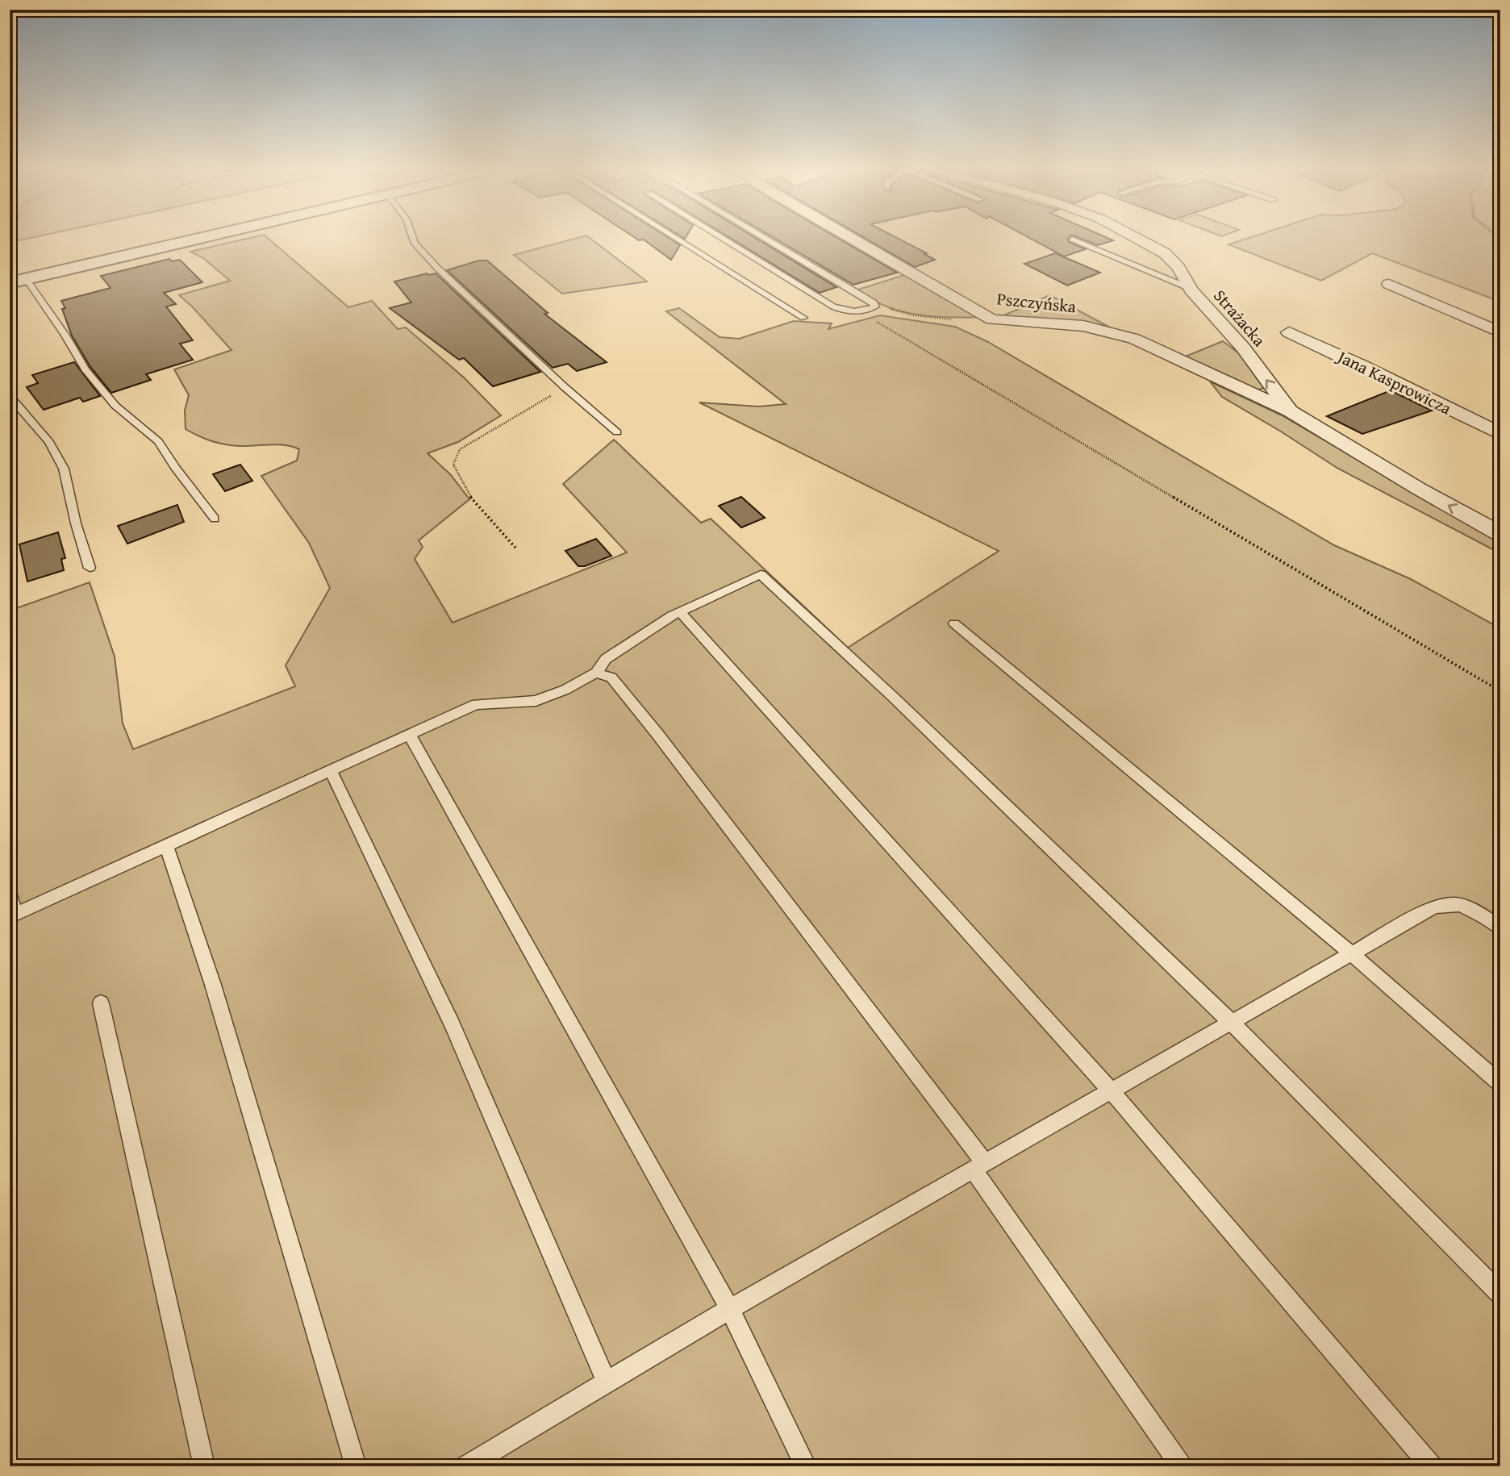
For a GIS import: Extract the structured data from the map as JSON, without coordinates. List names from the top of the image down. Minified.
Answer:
{"streets":{"street":["Pszczyńska","Strażacka","Jana Kasprowicza"]},"crossings":[["Pszczyńska","Strażacka"]]}
